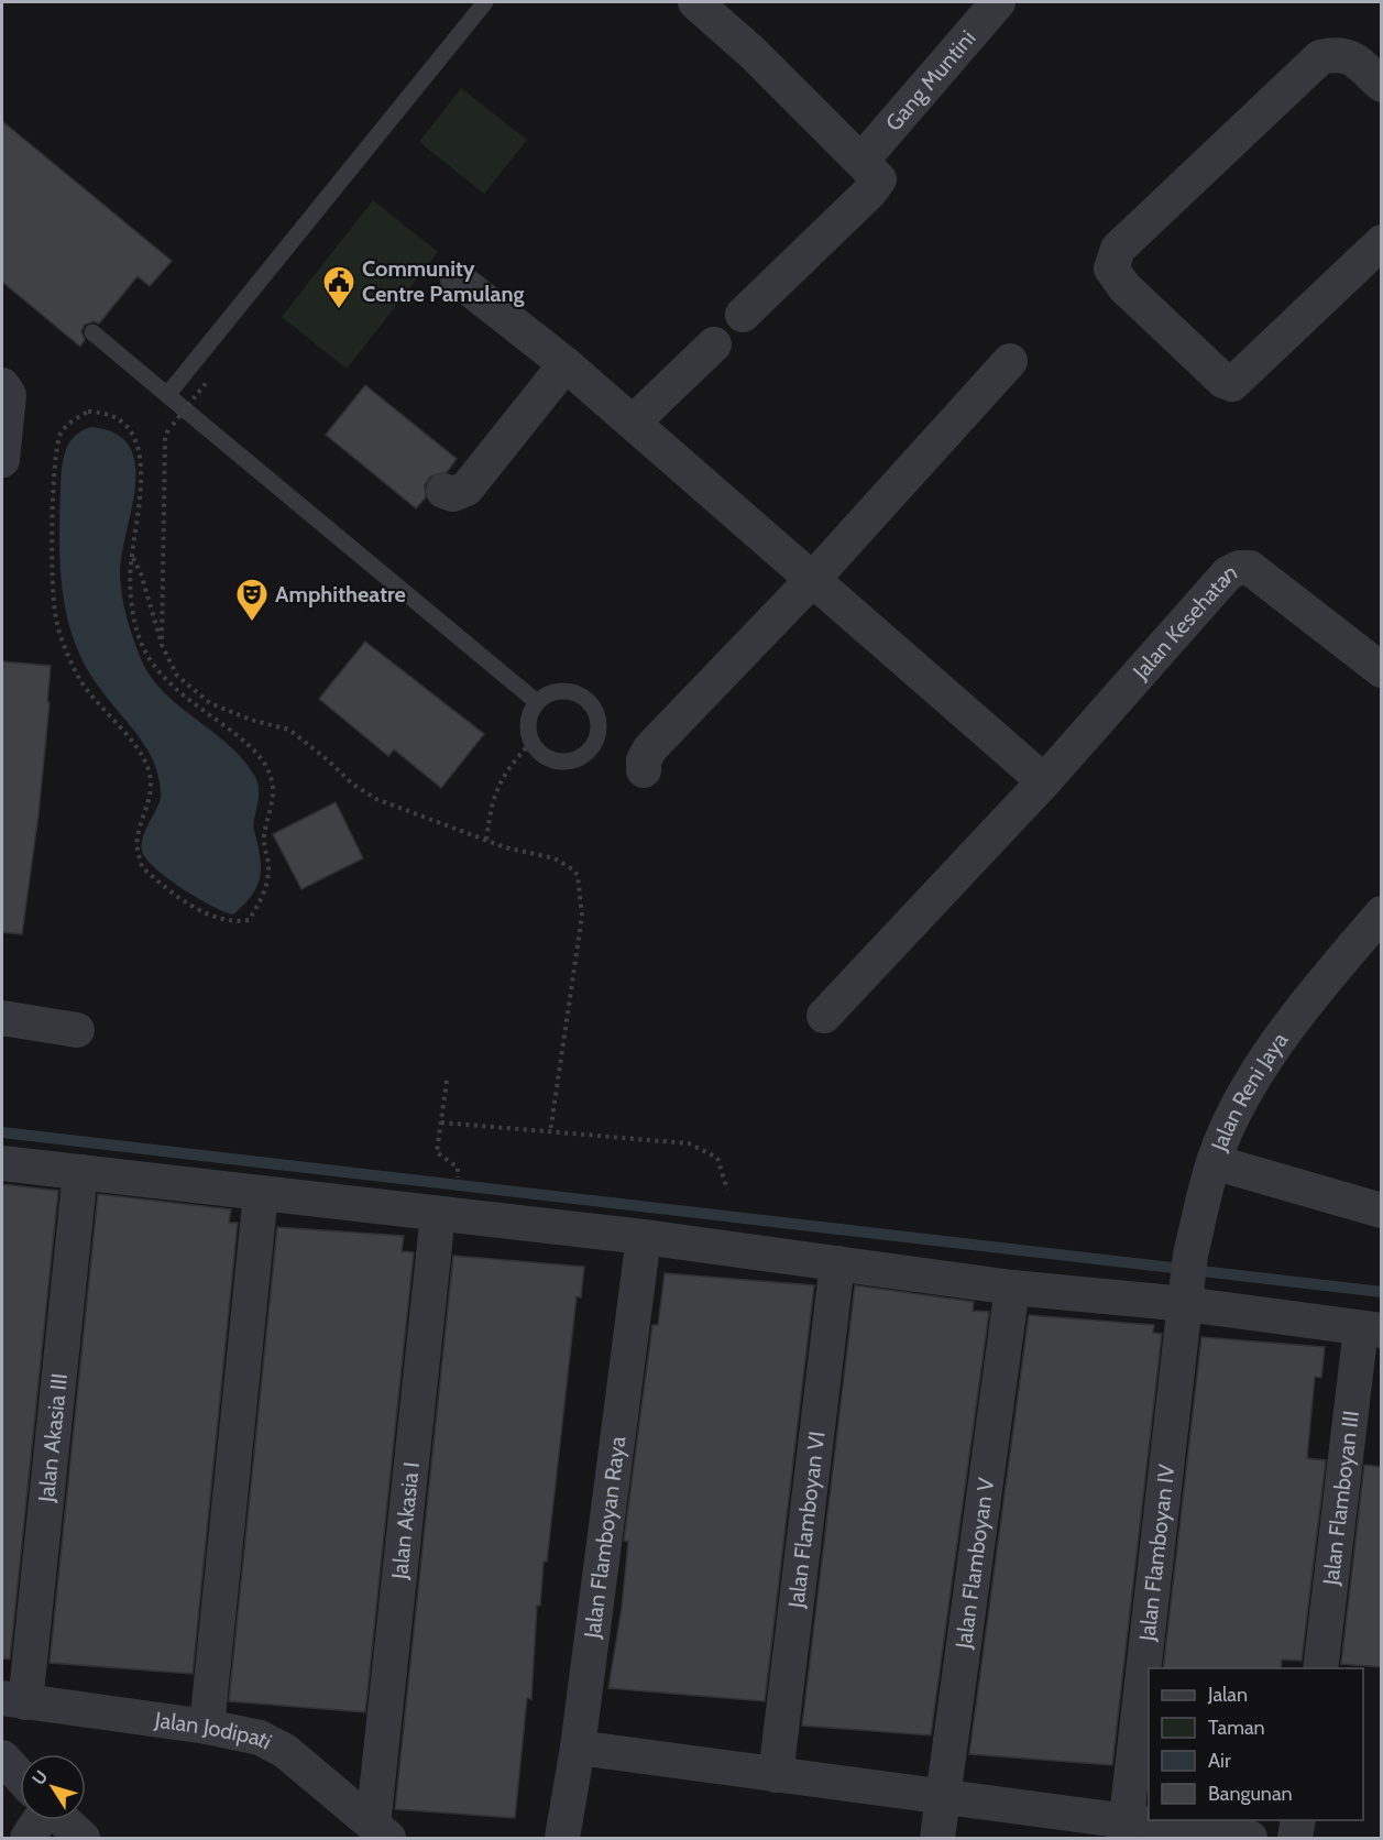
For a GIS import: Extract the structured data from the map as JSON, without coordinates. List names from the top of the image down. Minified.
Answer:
{"streets":{"street":["Gang Muntini","Jalan Kesehatan","Jalan Reni Jaya","Jalan Akasia III","Jalan Flamboyan III","Jalan Akasia I","Jalan Flamboyan VI","Jalan Flamboyan Raya","Jalan Flamboyan IV","Jalan Flamboyan V","Jalan Jodipati"]},"crossings":[["Jalan Reni Jaya","Jalan Flamboyan IV"],["Jalan Akasia III","Jalan Jodipati"],["Jalan Akasia I","Jalan Jodipati"]],"places":{"public building":["Community Centre Pamulang"],"theatre":["Amphitheatre"]},"legend":["Jalan","Taman","Air","Bangunan"],"north":"top left"}
